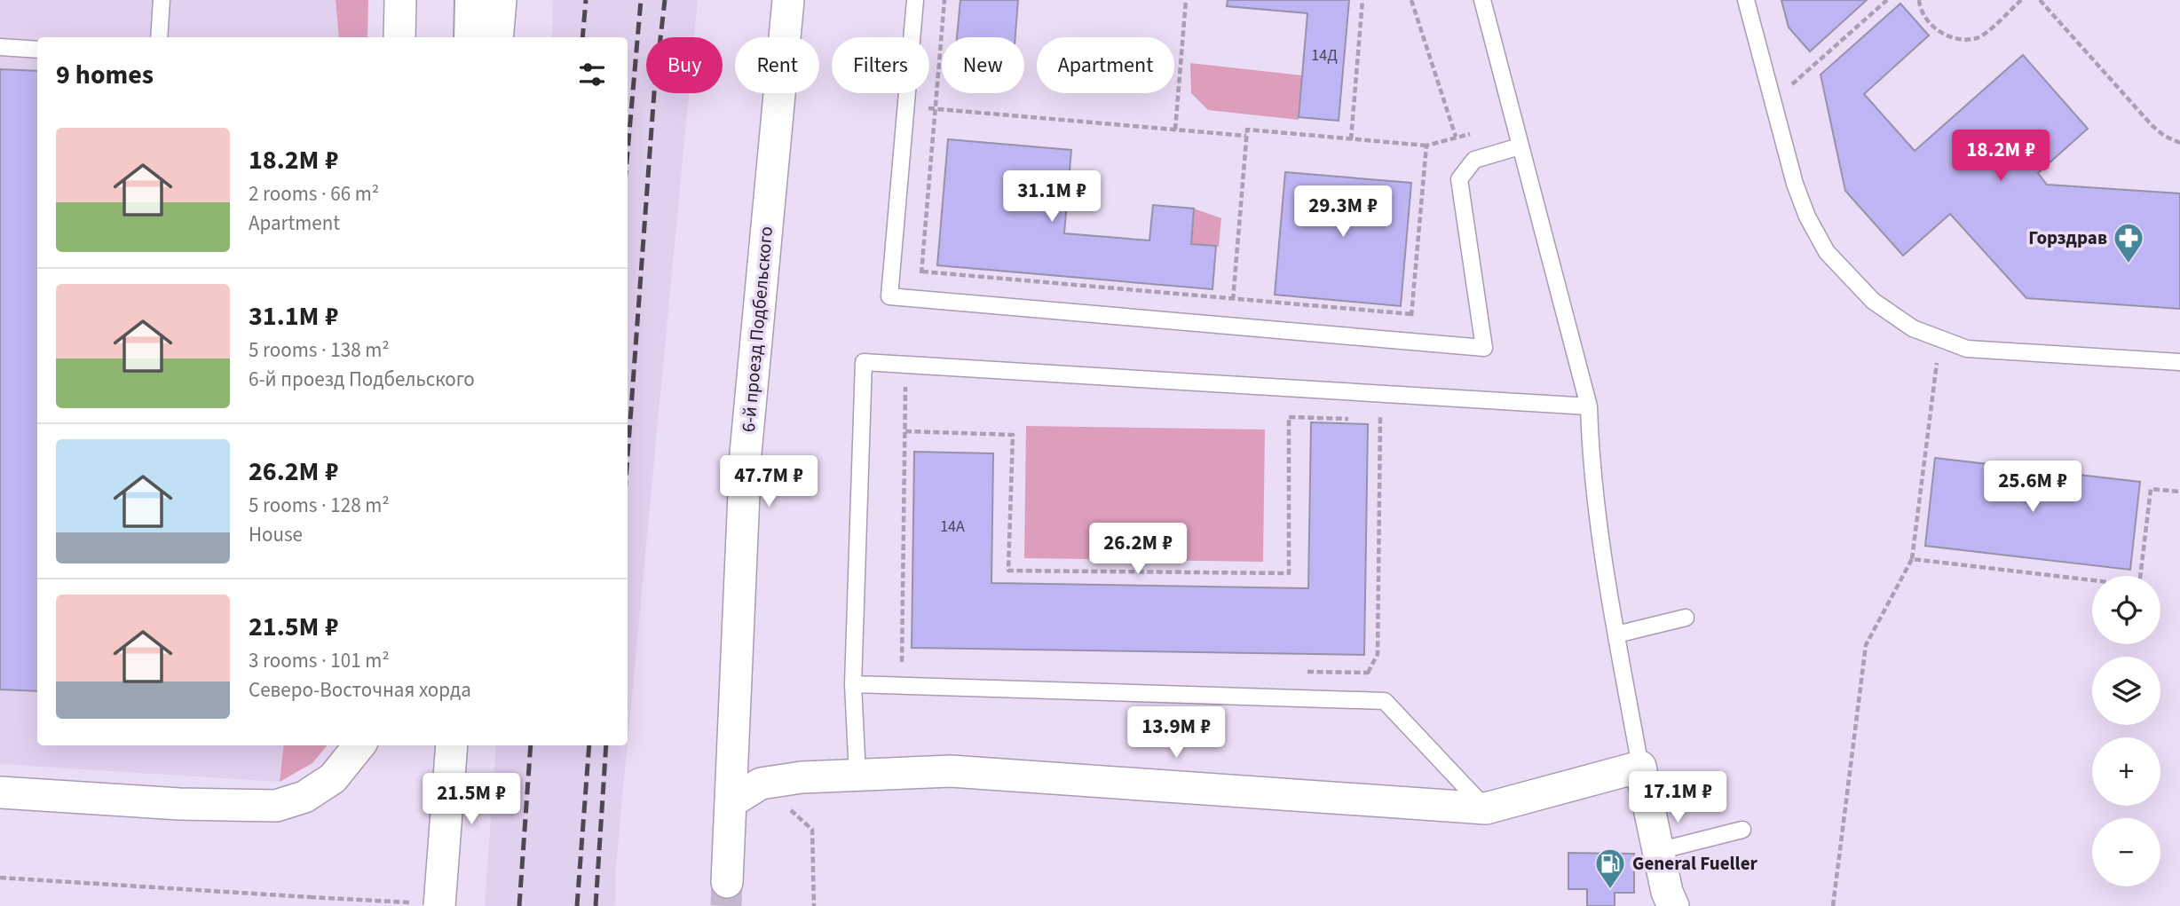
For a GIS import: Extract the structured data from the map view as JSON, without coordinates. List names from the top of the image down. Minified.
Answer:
{"streets":{"street":["6-й проезд Подбельского"]},"places":{"pharmacy":["Горздрав"],"fuel station":["General Fueller"]},"house_numbers":["14Д","14А"],"page":{"chip":["Buy","Rent","Filters","New","Apartment"],"heading":"9 homes","list":[{"name":"18.2M ₽","note":"2 rooms · 66 m² · Apartment"},{"name":"31.1M ₽","note":"5 rooms · 138 m² · 6-й проезд Подбельского"},{"name":"26.2M ₽","note":"5 rooms · 128 m² · House"},{"name":"21.5M ₽","note":"3 rooms · 101 m² · Северо-Восточная хорда"}],"price":["18.2M ₽","31.1M ₽","29.3M ₽","47.7M ₽","25.6M ₽","26.2M ₽","13.9M ₽","17.1M ₽","21.5M ₽"],"map_buttons":["+","−"]}}
